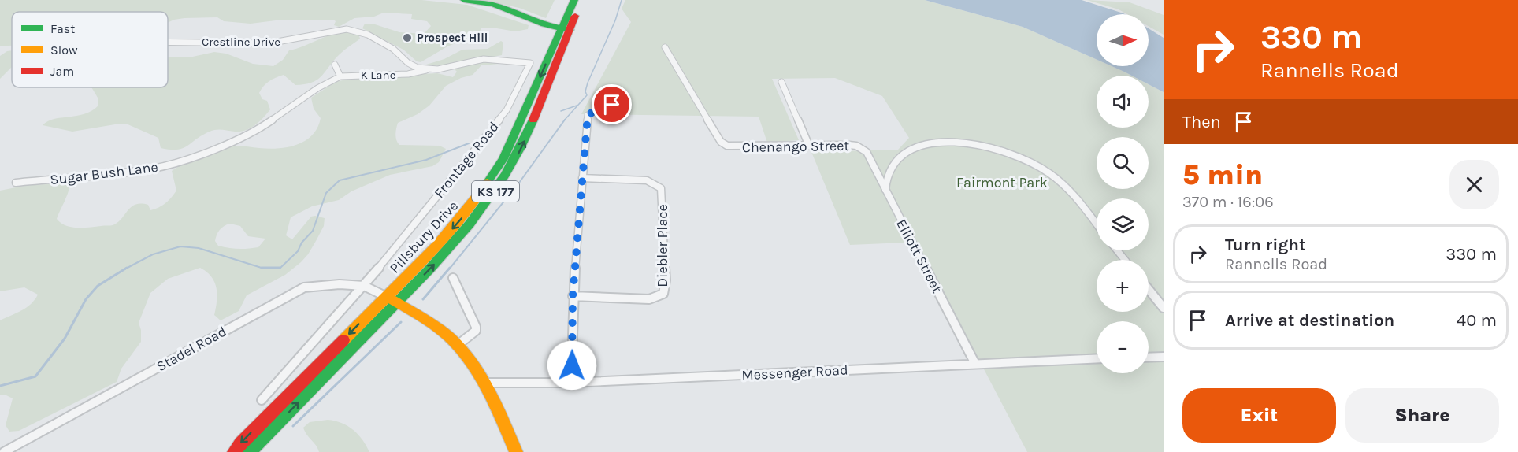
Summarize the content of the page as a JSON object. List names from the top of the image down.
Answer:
{
  "streets": {
    "main road": ["KS 177", "Pillsbury Drive"],
    "street": [
      "Crestline Drive",
      "K Lane",
      "Chenango Street",
      "Frontage Road",
      "Sugar Bush Lane",
      "Diebler Place",
      "Elliott Street",
      "Stadel Road",
      "Messenger Road"
    ]
  },
  "crossings": [
    ["Crestline Drive", "K Lane"],
    ["Crestline Drive", "Frontage Road"],
    ["K Lane", "Sugar Bush Lane"],
    ["Chenango Street", "Elliott Street"],
    ["Frontage Road", "Stadel Road"],
    ["Pillsbury Drive", "Stadel Road"],
    ["Elliott Street", "Messenger Road"]
  ],
  "parks": ["Fairmont Park"],
  "places": ["Prospect Hill"],
  "legend": ["Fast", "Slow", "Jam"],
  "north": "right",
  "page": {
    "turn": ["330 m", "Rannells Road"],
    "map_buttons": ["+", "−"],
    "then": "Then",
    "heading": ["5 min", "370 m · 16:06"],
    "list": [
      {
        "name": "Turn right",
        "note": "Rannells Road",
        "value": "330 m"
      },
      {
        "name": "Arrive at destination",
        "value": "40 m"
      }
    ],
    "buttons": ["Exit", "Share"]
  }
}
